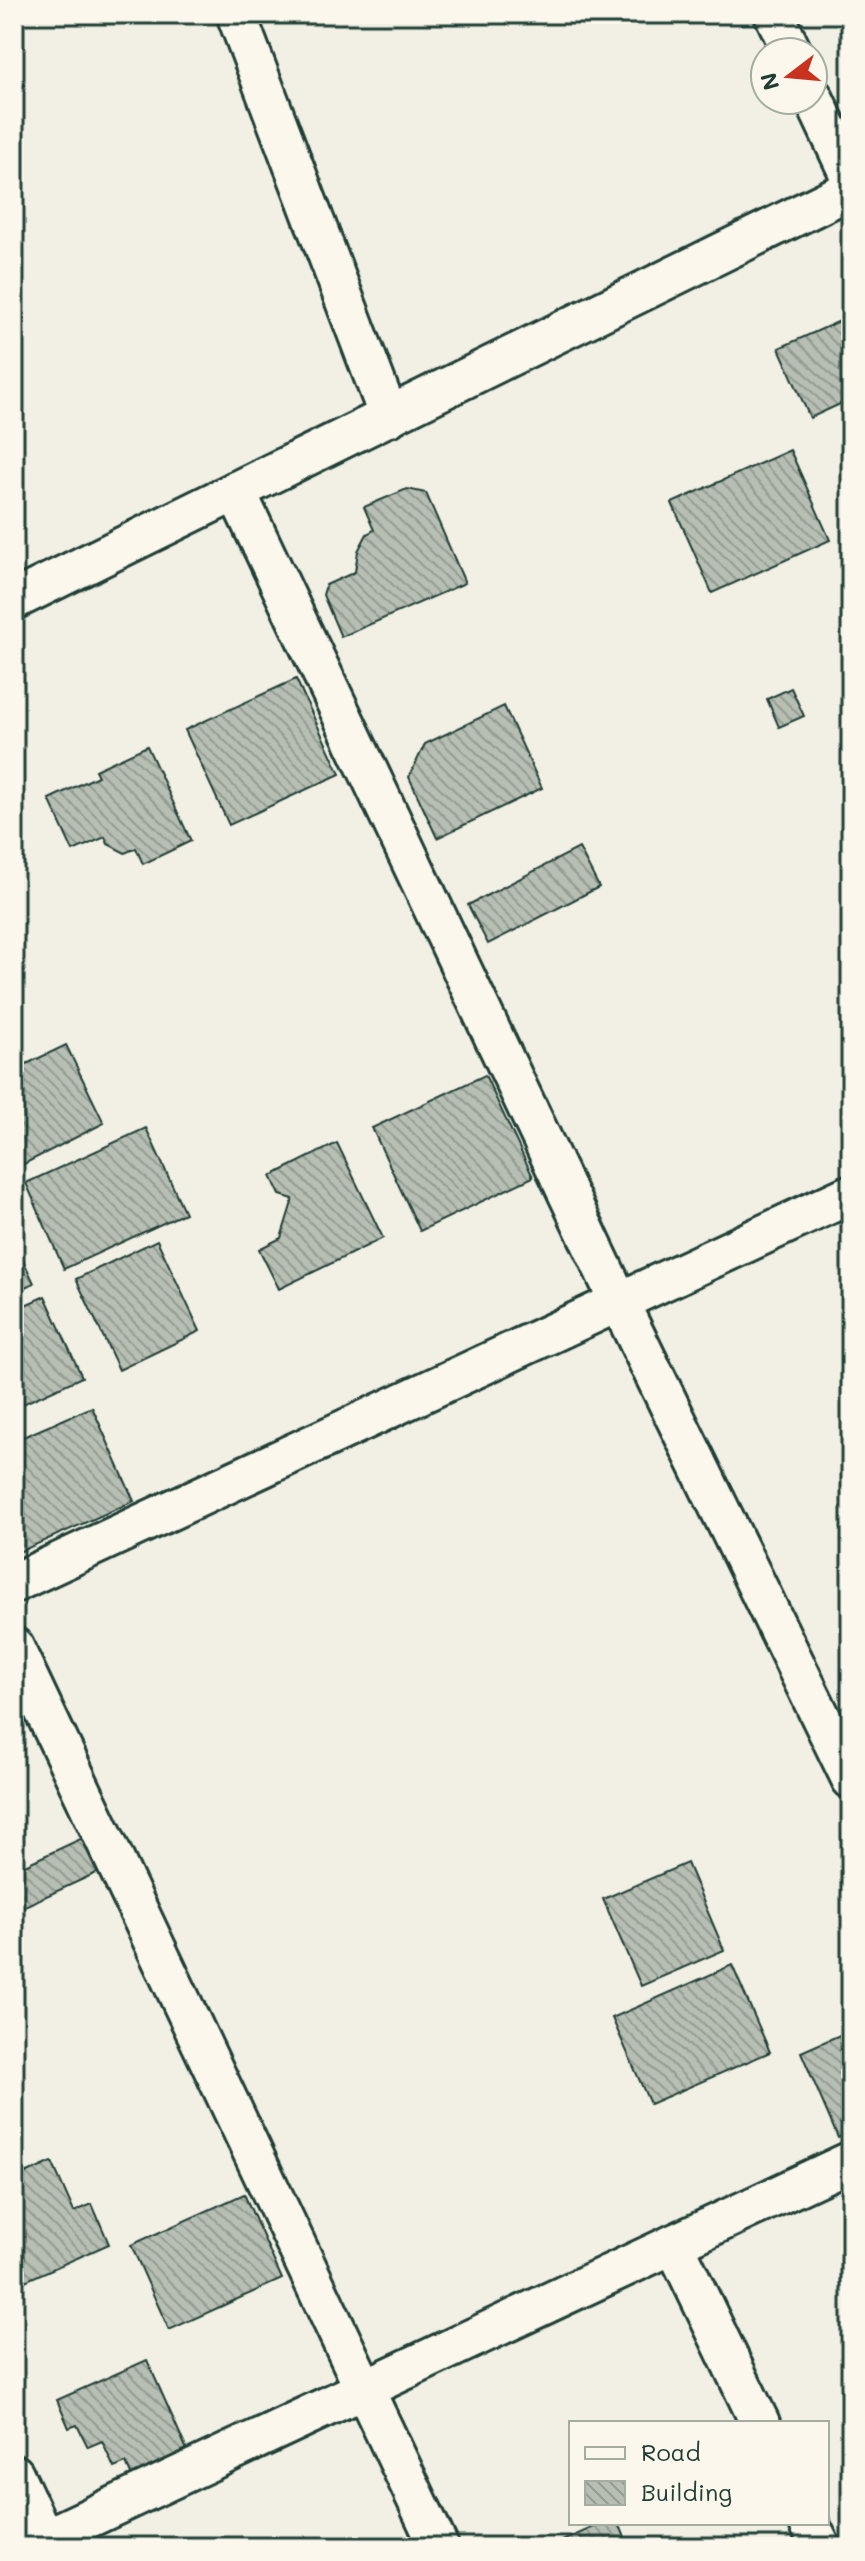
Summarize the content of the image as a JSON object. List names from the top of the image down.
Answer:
{
  "legend": ["Road", "Building"],
  "north": "left"
}
